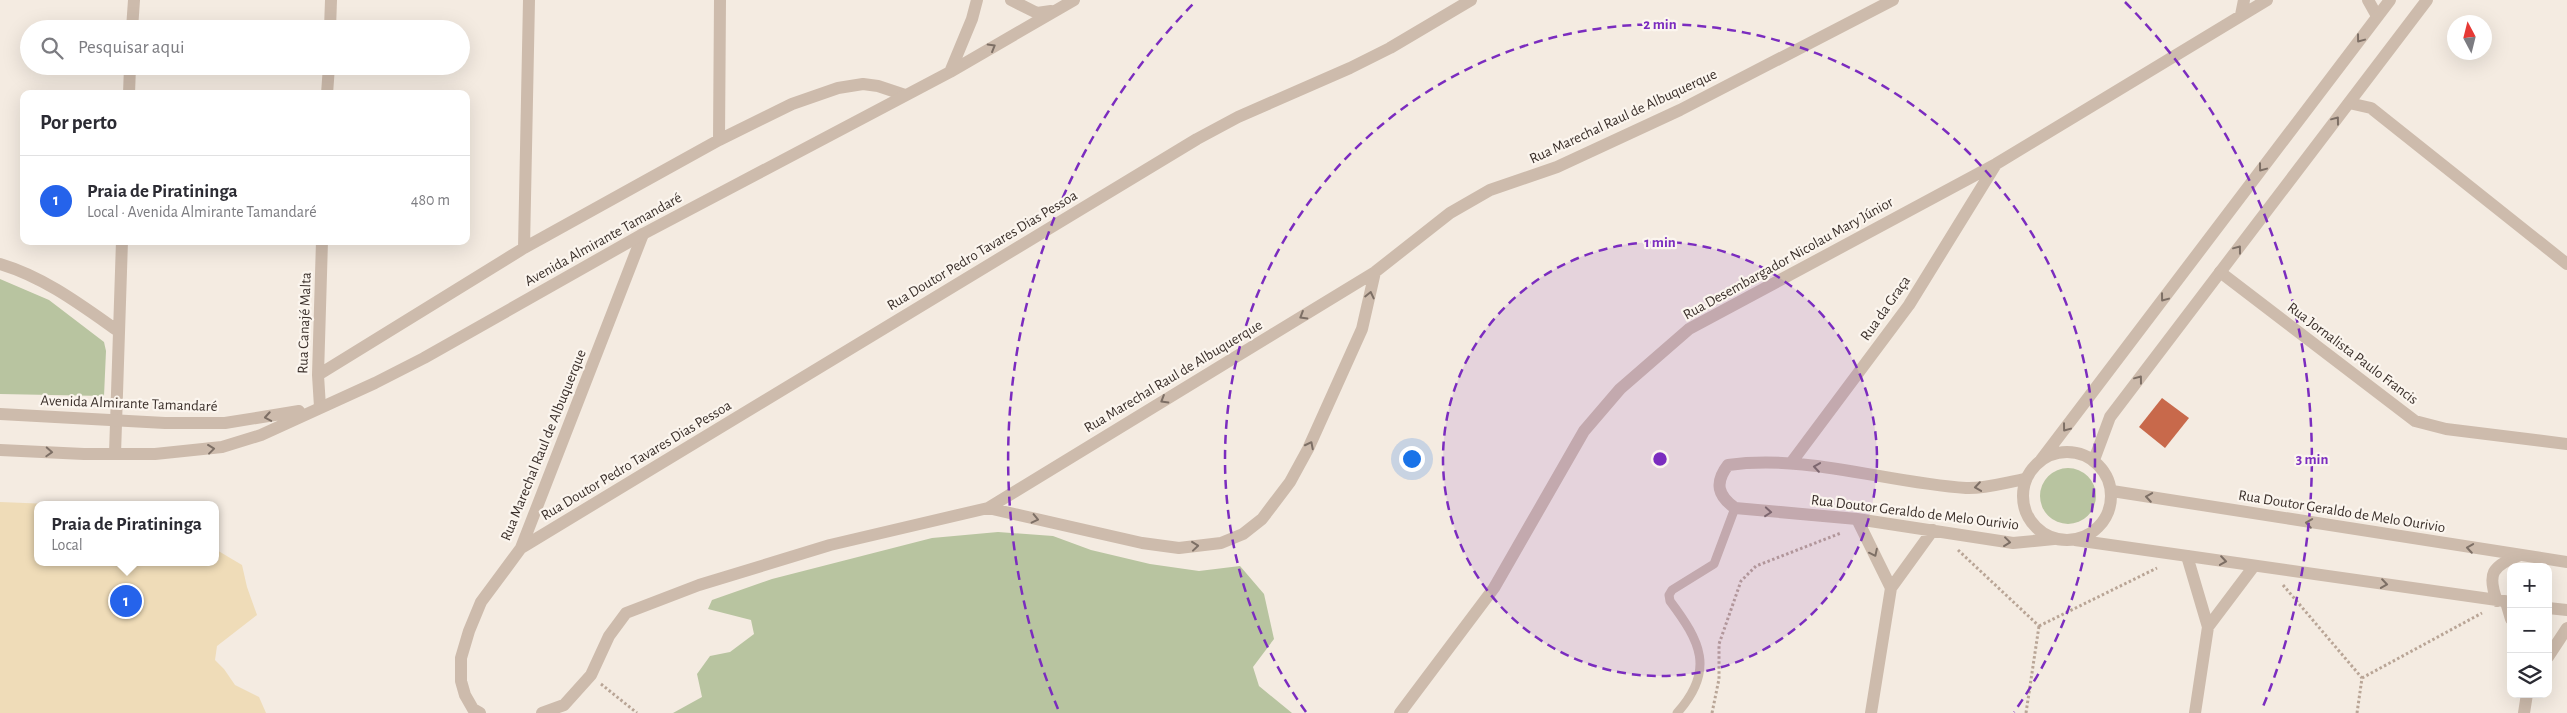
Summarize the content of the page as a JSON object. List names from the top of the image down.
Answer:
{
  "streets": {
    "street": [
      "Rua Marechal Raul de Albuquerque",
      "Avenida Almirante Tamandaré",
      "Rua Doutor Pedro Tavares Dias Pessoa",
      "Rua Desembargador Nicolau Mary Júnior",
      "Rua da Graça",
      "Rua Canajé Malta",
      "Rua Jornalista Paulo Francis",
      "Rua Doutor Geraldo de Melo Ourivio"
    ]
  },
  "crossings": [
    ["Rua Marechal Raul de Albuquerque", "Avenida Almirante Tamandaré"],
    ["Rua Marechal Raul de Albuquerque", "Rua Doutor Pedro Tavares Dias Pessoa"],
    ["Avenida Almirante Tamandaré", "Rua Canajé Malta"],
    ["Rua Desembargador Nicolau Mary Júnior", "Rua da Graça"],
    ["Rua da Graça", "Rua Doutor Geraldo de Melo Ourivio"]
  ],
  "north": "top",
  "page": {
    "search": "Pesquisar aqui",
    "heading": "Por perto",
    "list": [
      {
        "mark": "1",
        "name": "Praia de Piratininga",
        "note": "Local · Avenida Almirante Tamandaré",
        "value": "480 m"
      }
    ],
    "popup": ["Praia de Piratininga", "Local"],
    "map_buttons": ["+", "−"],
    "pins": "1"
  },
  "rings": ["2 min", "1 min", "3 min"]
}
